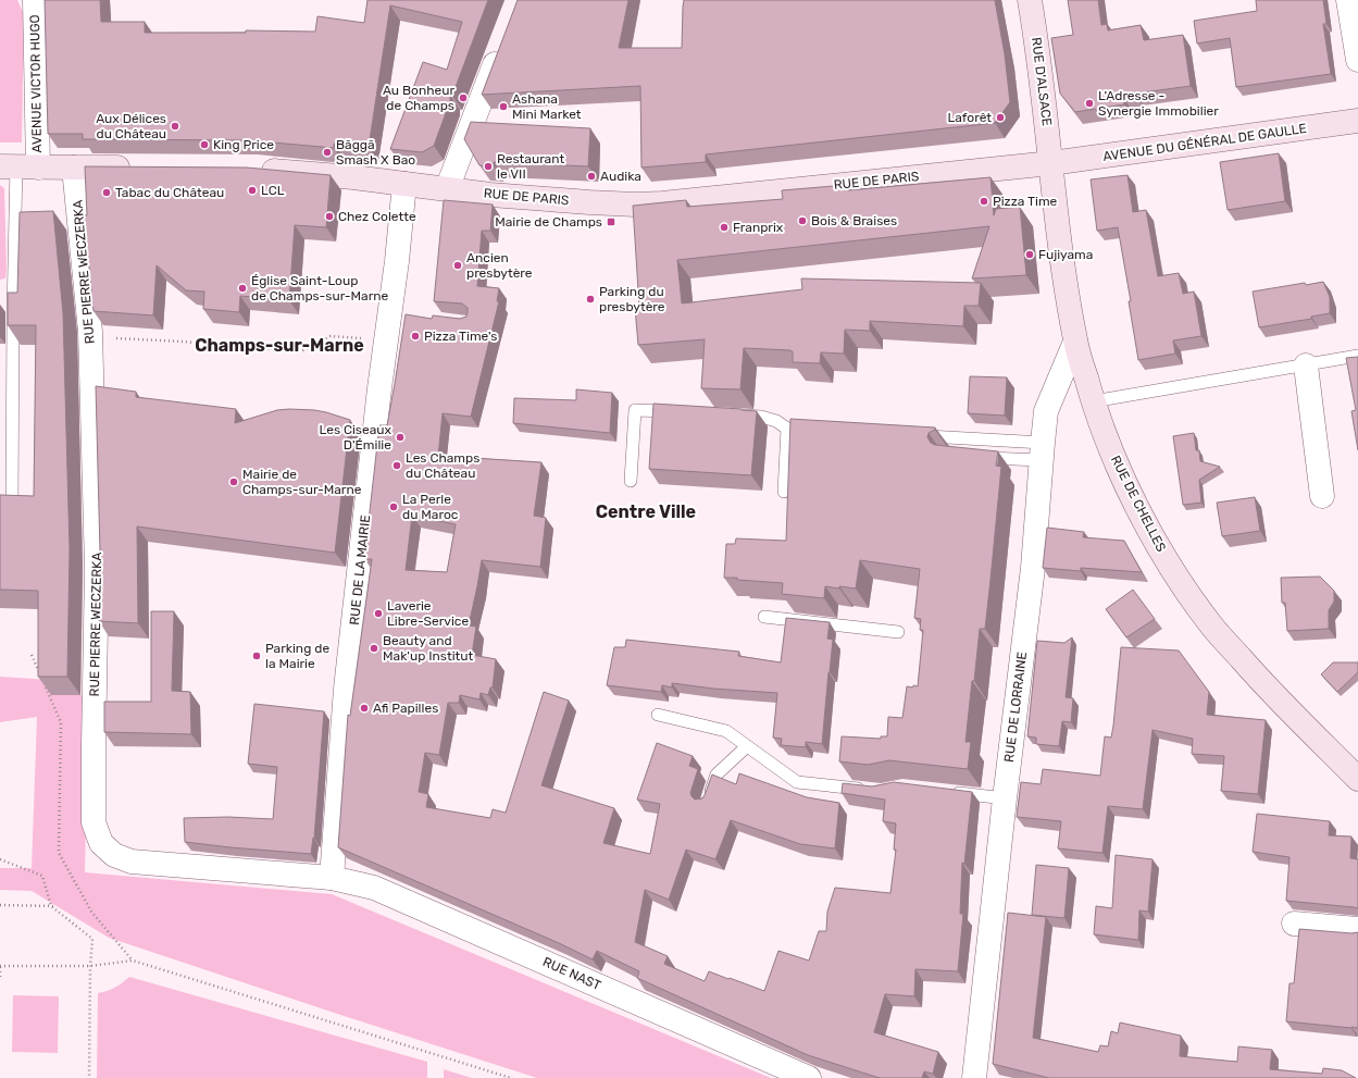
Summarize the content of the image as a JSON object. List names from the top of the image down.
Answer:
{
  "streets": {
    "main road": [
      "RUE D'ALSACE",
      "AVENUE DU GÉNÉRAL DE GAULLE",
      "RUE DE PARIS",
      "RUE DE CHELLES"
    ],
    "street": [
      "AVENUE VICTOR HUGO",
      "RUE PIERRE WECZERKA",
      "RUE DE LA MAIRIE",
      "RUE DE LORRAINE",
      "RUE NAST"
    ]
  },
  "crossings": [
    ["RUE D'ALSACE", "AVENUE DU GÉNÉRAL DE GAULLE"],
    ["RUE D'ALSACE", "RUE DE PARIS"],
    ["RUE D'ALSACE", "RUE DE CHELLES"],
    ["AVENUE DU GÉNÉRAL DE GAULLE", "RUE DE PARIS"],
    ["AVENUE DU GÉNÉRAL DE GAULLE", "RUE DE CHELLES"],
    ["RUE DE PARIS", "RUE DE CHELLES"],
    ["RUE DE PARIS", "RUE DE LA MAIRIE"],
    ["RUE PIERRE WECZERKA", "RUE DE LA MAIRIE"],
    ["RUE PIERRE WECZERKA", "RUE NAST"],
    ["RUE DE CHELLES", "RUE DE LORRAINE"],
    ["RUE DE LA MAIRIE", "RUE NAST"]
  ],
  "districts": ["Champs-sur-Marne", "Centre Ville"],
  "places": {
    "other": [
      "Au Bonheur de Champs",
      "L'Adresse - Synergie Immobilier",
      "Ashana Mini Market",
      "Laforêt",
      "Aux Délices du Château",
      "King Price",
      "Bāggā Smash X Bao",
      "Restaurant le VII",
      "Audika",
      "LCL",
      "Tabac du Château",
      "Pizza Time",
      "Chez Colette",
      "Bois & Braises",
      "Franprix",
      "Fujiyama",
      "Ancien presbytère",
      "Église Saint-Loup de Champs-sur-Marne",
      "Parking du presbytère",
      "Pizza Time's",
      "Les Ciseaux D'Émilie",
      "Les Champs du Château",
      "Mairie de Champs-sur-Marne",
      "La Perle du Maroc",
      "Laverie Libre-Service",
      "Beauty and Mak'up Institut",
      "Parking de la Mairie",
      "Afi Papilles"
    ],
    "transit": ["Mairie de Champs"]
  }
}
